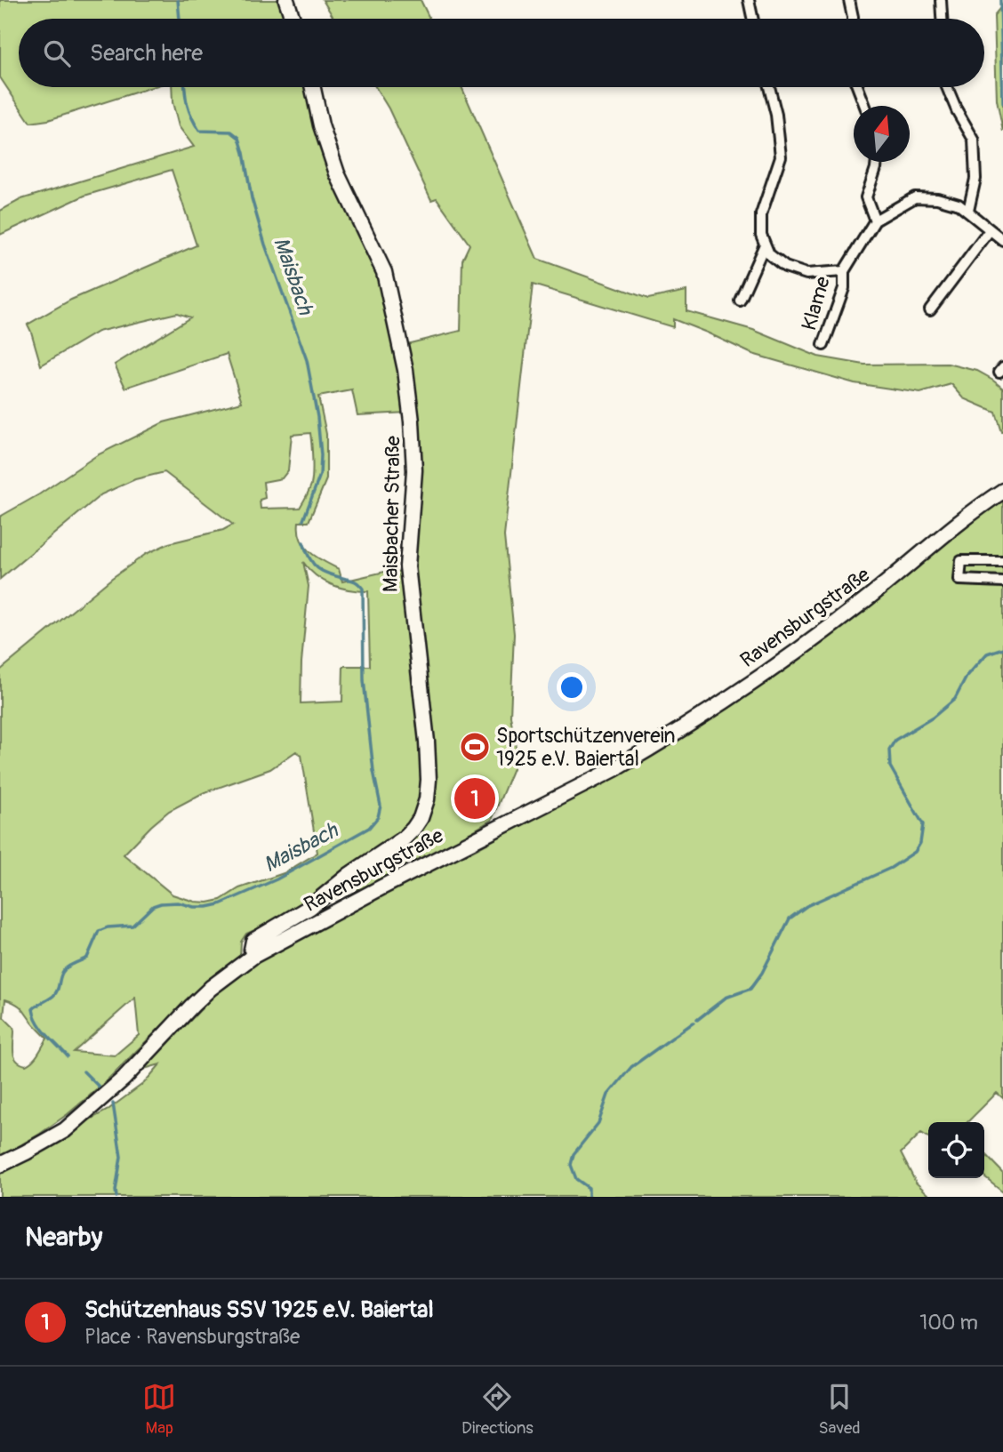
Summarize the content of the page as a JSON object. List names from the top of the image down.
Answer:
{
  "streets": {
    "main road": ["Maisbacher Straße", "Ravensburgstraße"],
    "street": ["Klame"]
  },
  "crossings": [
    ["Maisbacher Straße", "Ravensburgstraße"]
  ],
  "water": ["Maisbach"],
  "places": {
    "sports": ["Sportschützenverein 1925 e.V. Baiertal"]
  },
  "north": "top",
  "page": {
    "search": "Search here",
    "pins": "1",
    "heading": "Nearby",
    "list": [
      {
        "mark": "1",
        "name": "Schützenhaus SSV 1925 e.V. Baiertal",
        "note": "Place · Ravensburgstraße",
        "value": "100 m"
      }
    ],
    "nav": ["Map", "Directions", "Saved"]
  }
}
